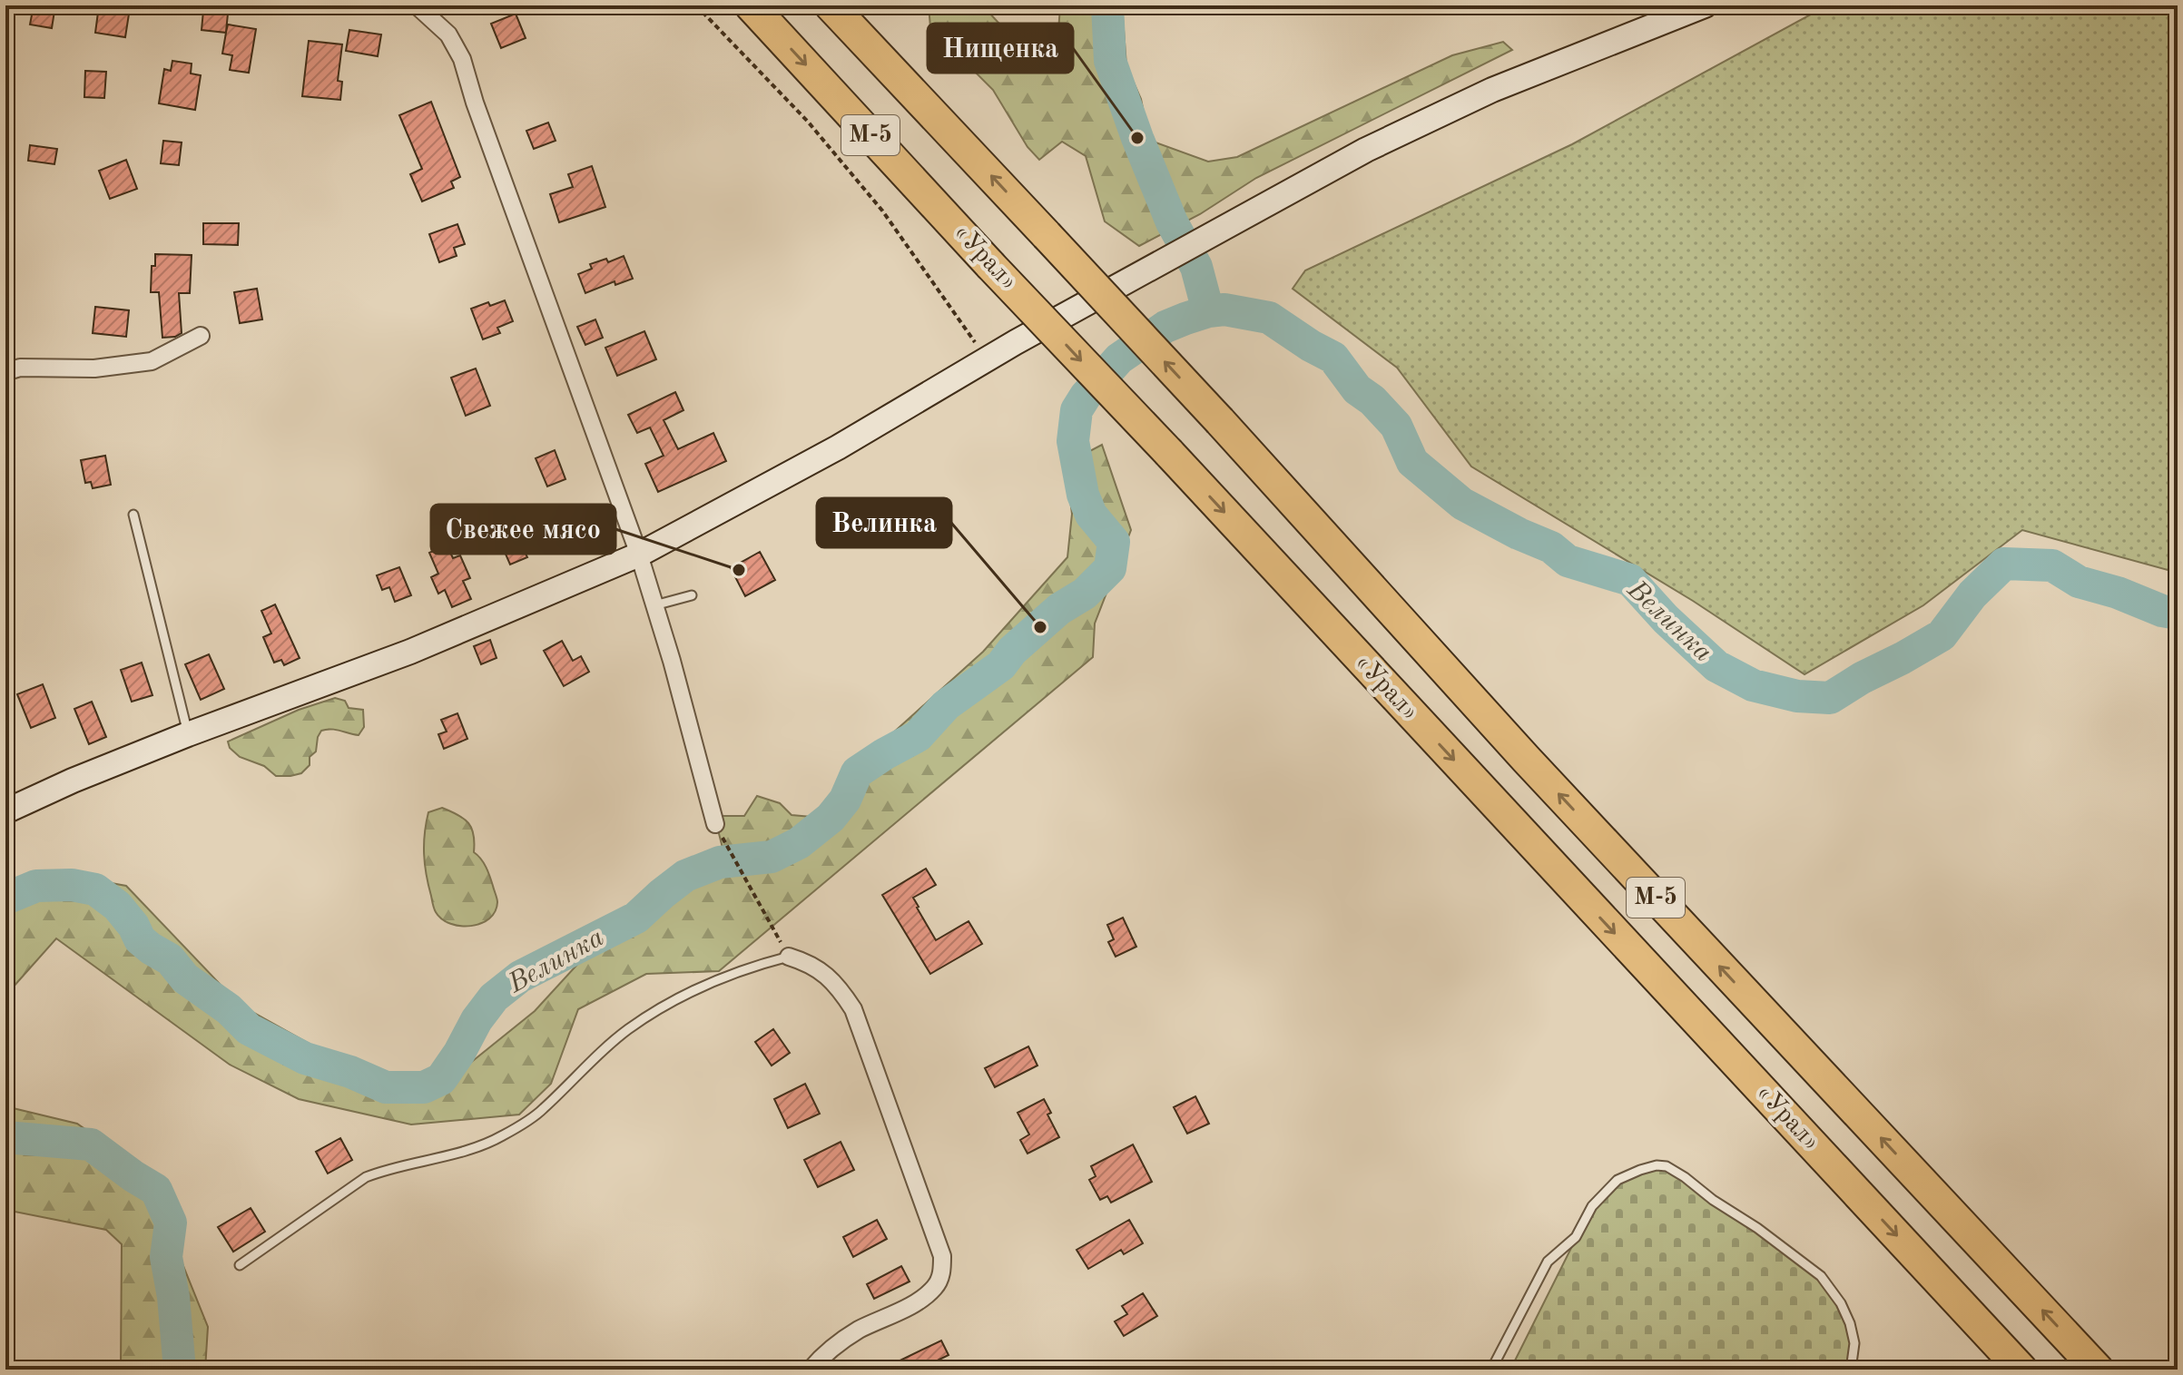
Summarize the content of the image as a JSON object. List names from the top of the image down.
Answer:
{
  "streets": {
    "highway": ["М-5", "«Урал»"]
  },
  "water": ["Велинка"],
  "places": ["Нищенка", "Свежее мясо", "Велинка"]
}
